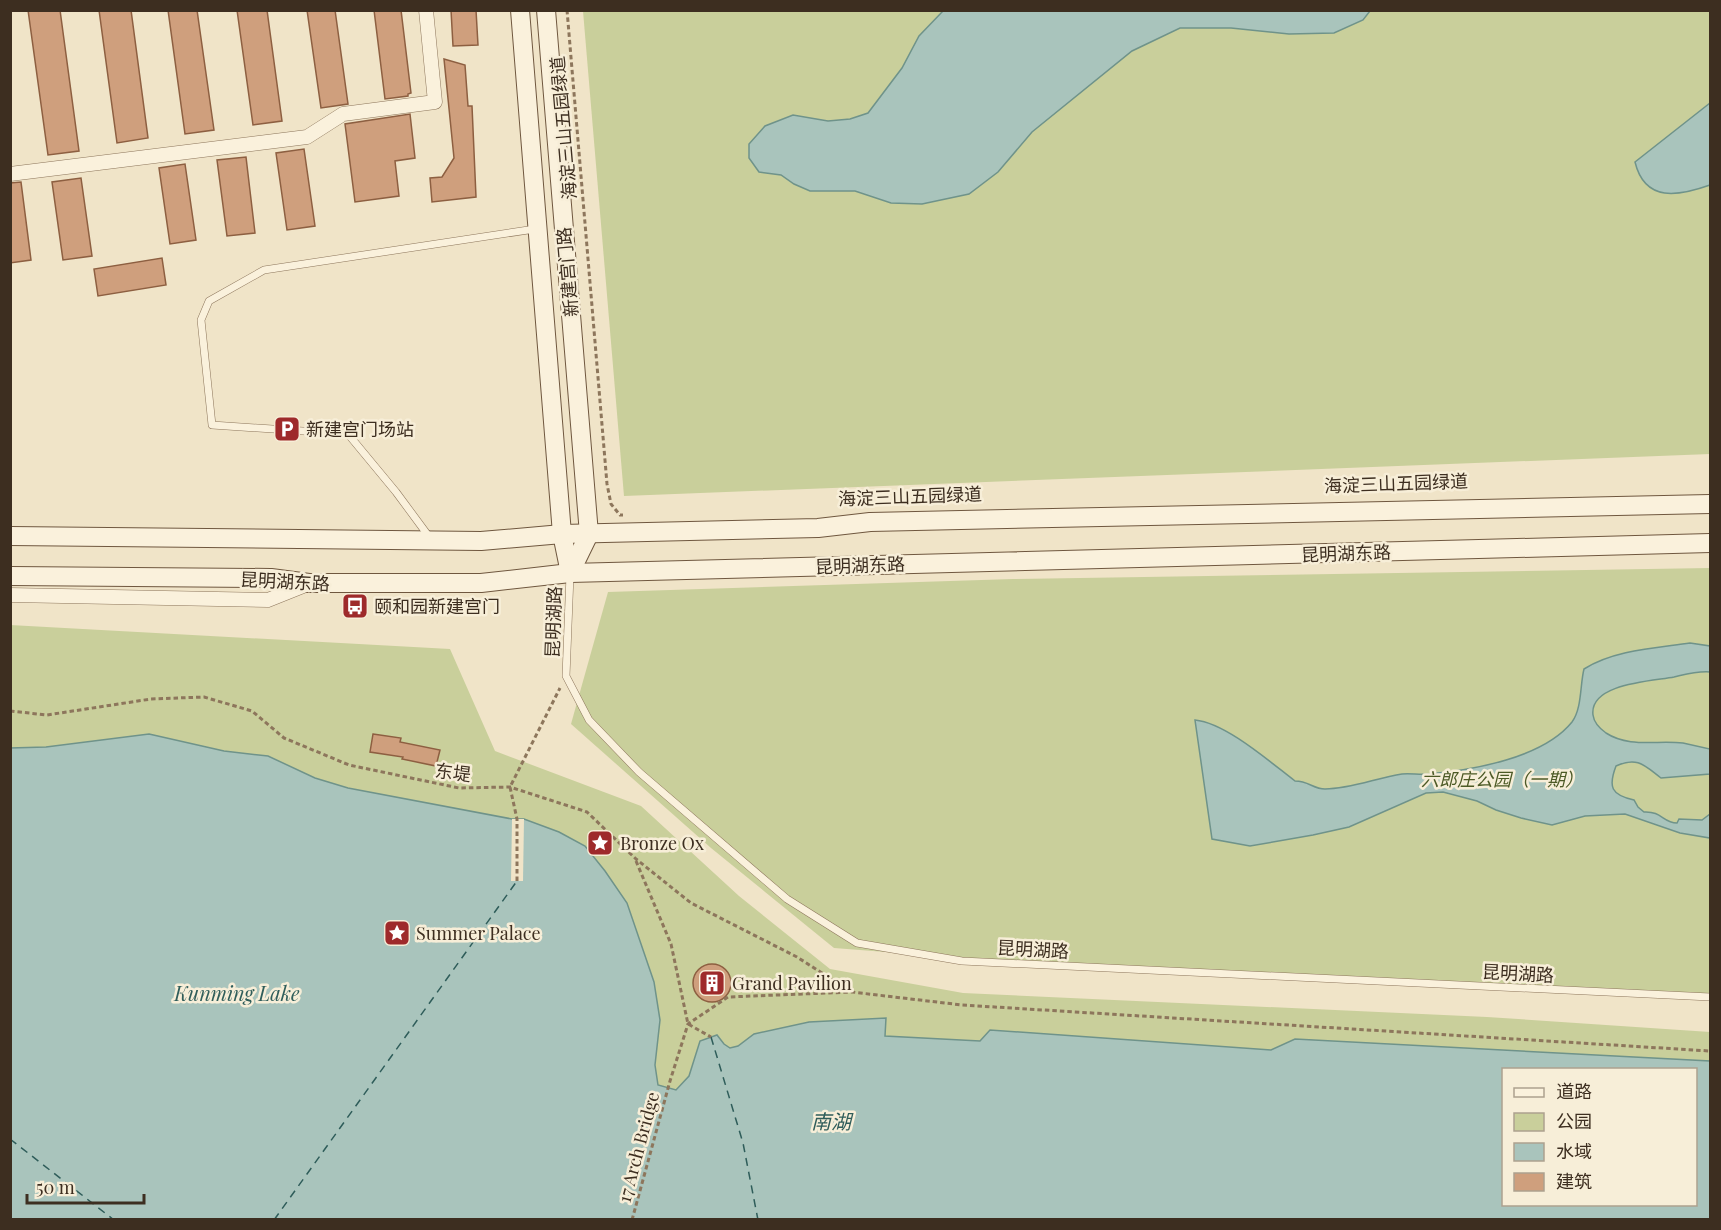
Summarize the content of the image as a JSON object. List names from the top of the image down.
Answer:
{
  "streets": {
    "main road": ["新建宫门路", "昆明湖东路"],
    "lane": ["昆明湖路"],
    "path": ["海淀三山五园绿道", "东堤", "17 Arch Bridge"]
  },
  "crossings": [
    ["新建宫门路", "昆明湖东路"],
    ["新建宫门路", "昆明湖路"],
    ["昆明湖东路", "昆明湖路"]
  ],
  "water": ["Kunming Lake", "南湖"],
  "parks": ["六郎庄公园（一期）"],
  "places": {
    "parking": ["新建宫门场站"],
    "bus stop": ["颐和园新建宫门"],
    "place": ["Bronze Ox", "Summer Palace"],
    "building": ["Grand Pavilion"]
  },
  "legend": [
    "道路",
    "公园",
    "水域",
    "建筑"
  ],
  "scale_bar": "50 m"
}
